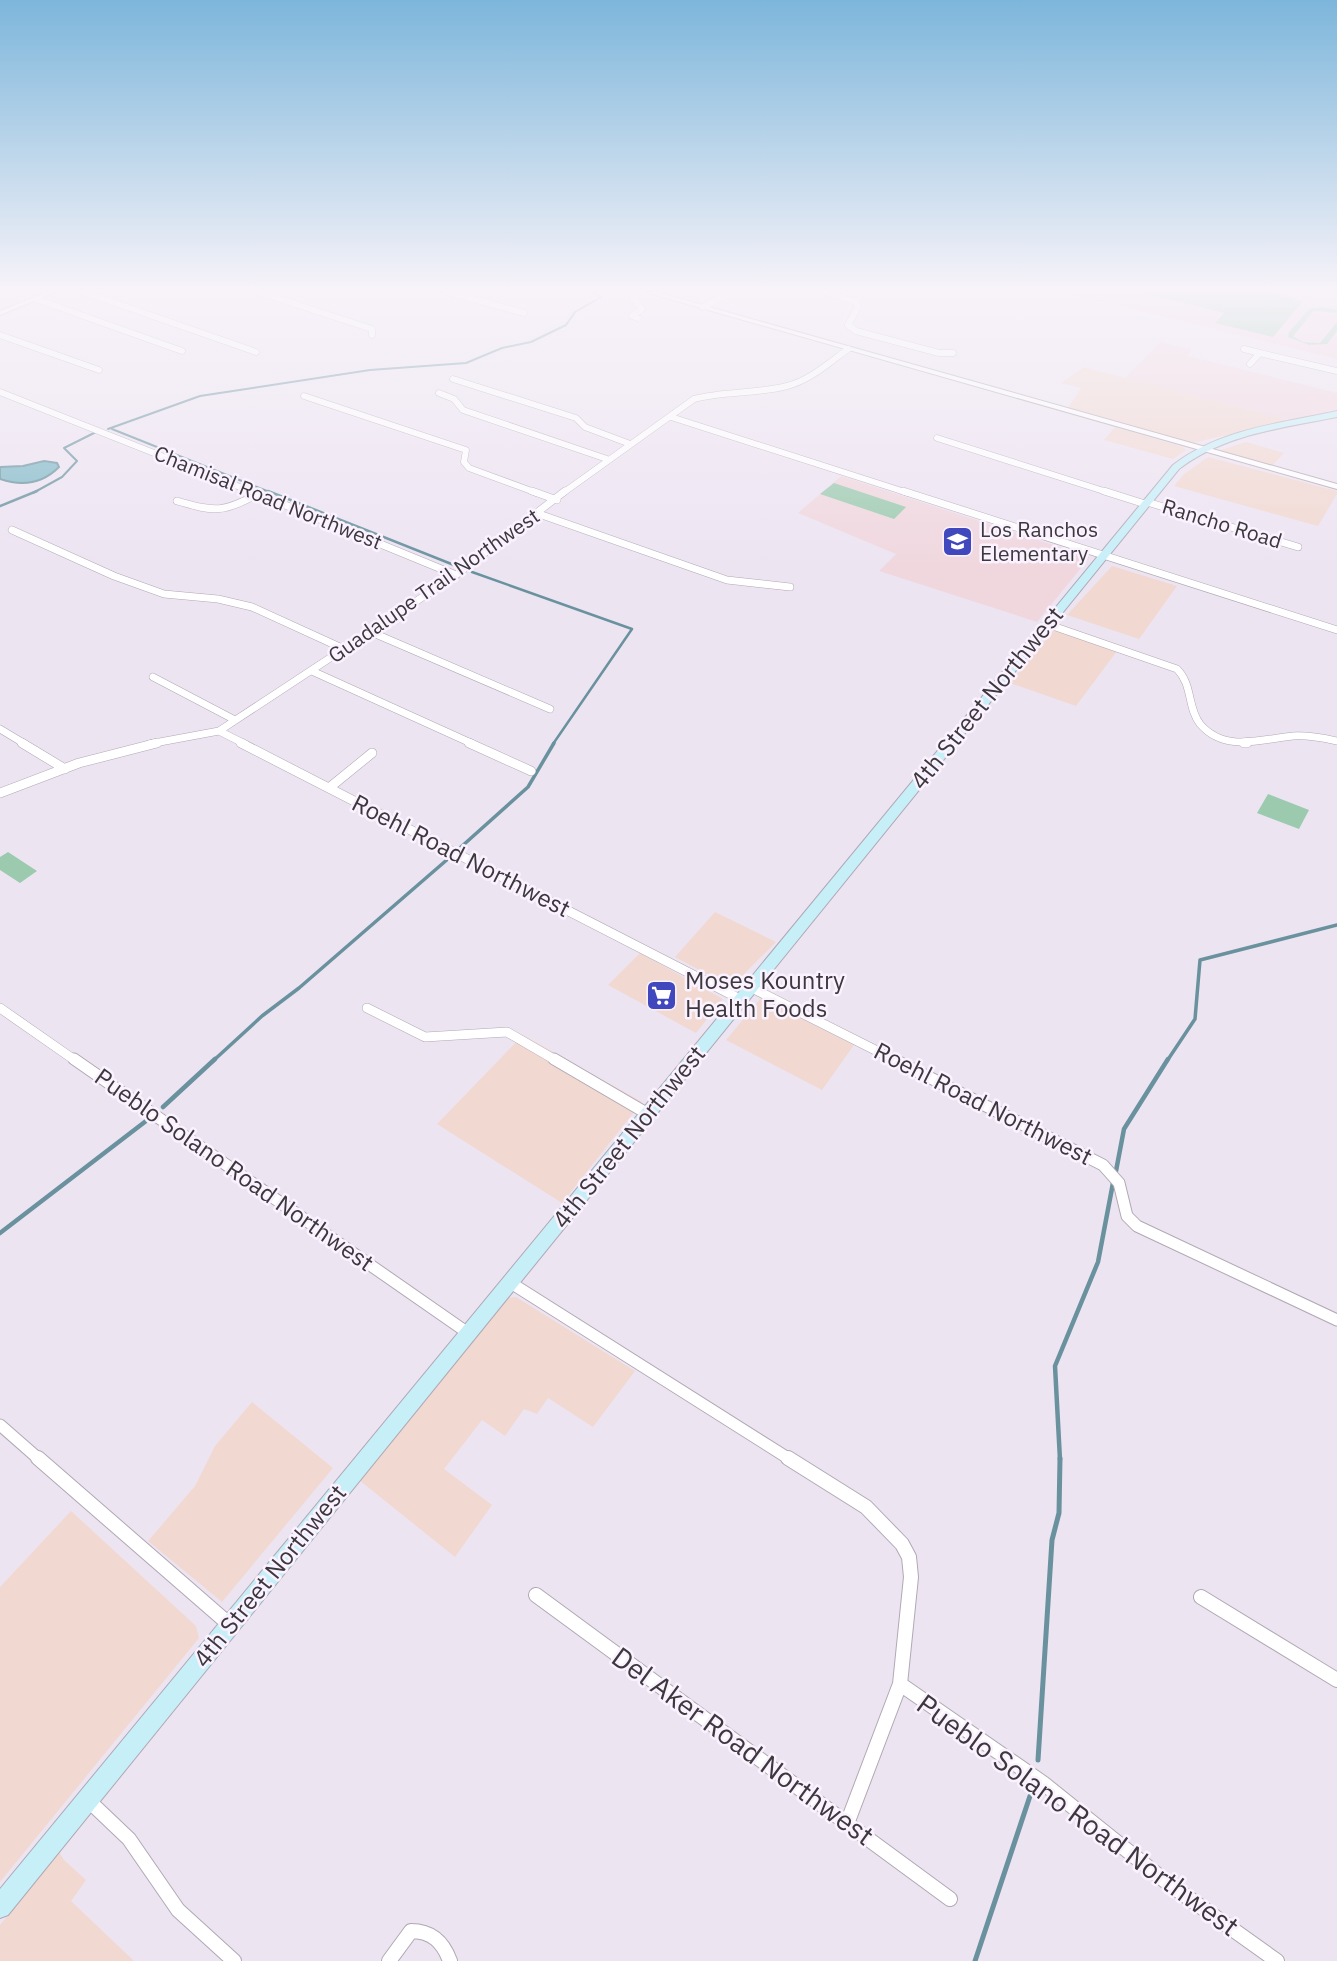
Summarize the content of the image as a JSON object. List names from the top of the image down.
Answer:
{
  "streets": {
    "main road": ["4th Street Northwest"],
    "street": [
      "Chamisal Road Northwest",
      "Rancho Road",
      "Guadalupe Trail Northwest",
      "Roehl Road Northwest",
      "Pueblo Solano Road Northwest",
      "Del Aker Road Northwest"
    ]
  },
  "crossings": [
    ["Chamisal Road Northwest", "Guadalupe Trail Northwest"],
    ["Rancho Road", "4th Street Northwest"],
    ["Guadalupe Trail Northwest", "Roehl Road Northwest"],
    ["4th Street Northwest", "Roehl Road Northwest"],
    ["4th Street Northwest", "Pueblo Solano Road Northwest"]
  ],
  "places": {
    "school or university": ["Los Ranchos Elementary"],
    "supermarket": ["Moses Kountry Health Foods"]
  }
}
